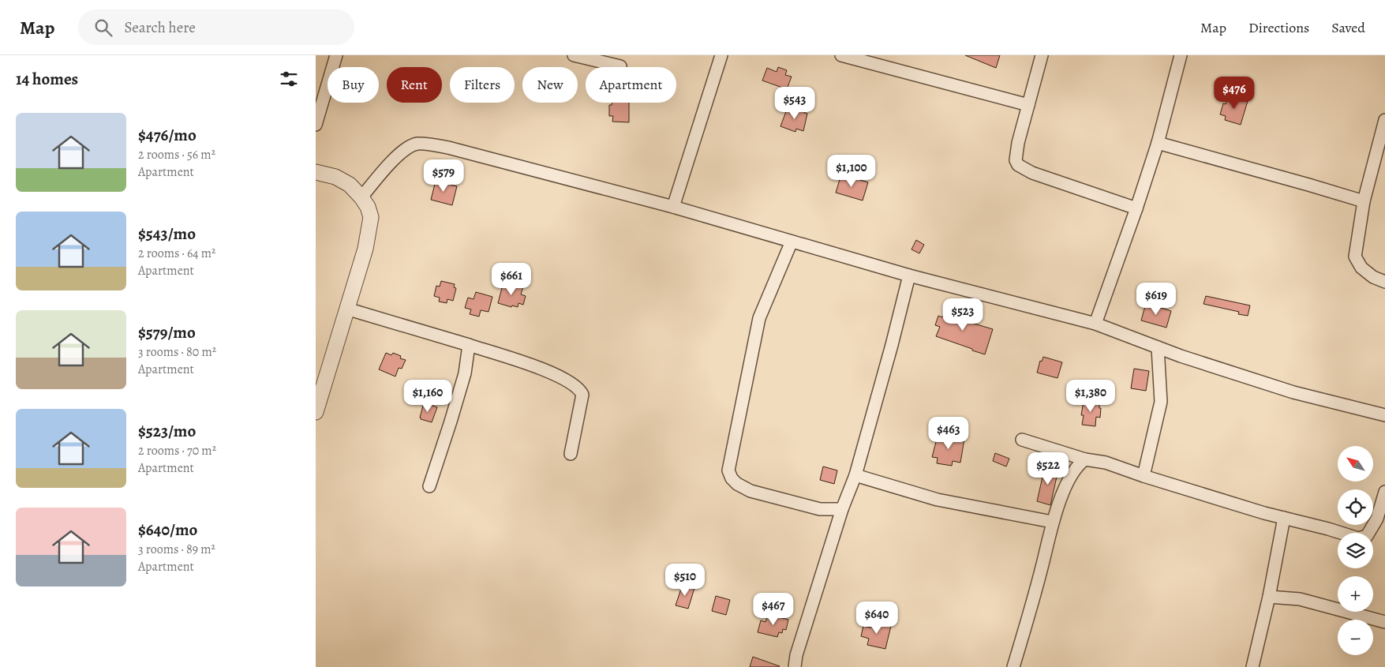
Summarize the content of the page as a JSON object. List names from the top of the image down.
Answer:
{
  "north": "top left",
  "page": {
    "header": "Map",
    "search": "Search here",
    "nav": ["Map", "Directions", "Saved"],
    "heading": "14 homes",
    "chip": [
      "Buy",
      "Rent",
      "Filters",
      "New",
      "Apartment"
    ],
    "price": [
      "$476",
      "$543",
      "$1,100",
      "$579",
      "$661",
      "$619",
      "$523",
      "$1,160",
      "$1,380",
      "$463",
      "$522",
      "$510",
      "$467",
      "$640"
    ],
    "list": [
      {
        "name": "$476/mo",
        "note": "2 rooms · 56 m² · Apartment"
      },
      {
        "name": "$543/mo",
        "note": "2 rooms · 64 m² · Apartment"
      },
      {
        "name": "$579/mo",
        "note": "3 rooms · 80 m² · Apartment"
      },
      {
        "name": "$523/mo",
        "note": "2 rooms · 70 m² · Apartment"
      },
      {
        "name": "$640/mo",
        "note": "3 rooms · 89 m² · Apartment"
      }
    ],
    "map_buttons": ["+", "−"]
  }
}
